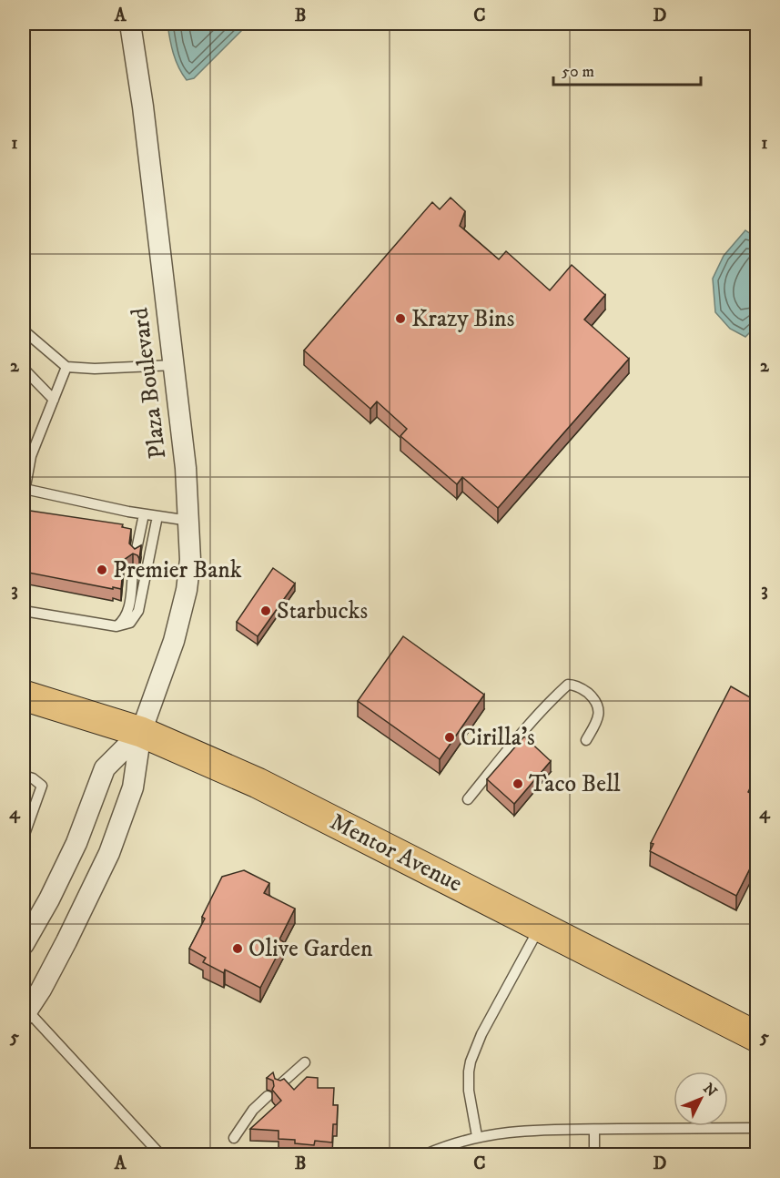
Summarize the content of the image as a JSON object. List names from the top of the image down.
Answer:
{
  "streets": {
    "main road": ["Mentor Avenue"],
    "street": ["Plaza Boulevard"]
  },
  "crossings": [
    ["Plaza Boulevard", "Mentor Avenue"]
  ],
  "places": [
    "Krazy Bins",
    "Premier Bank",
    "Starbucks",
    "Cirilla's",
    "Taco Bell",
    "Olive Garden"
  ],
  "scale_bar": "50 m",
  "north": "top right",
  "grid": {
    "columns": [
      "A",
      "B",
      "C",
      "D"
    ],
    "rows": [
      "1",
      "2",
      "3",
      "4",
      "5"
    ]
  }
}
